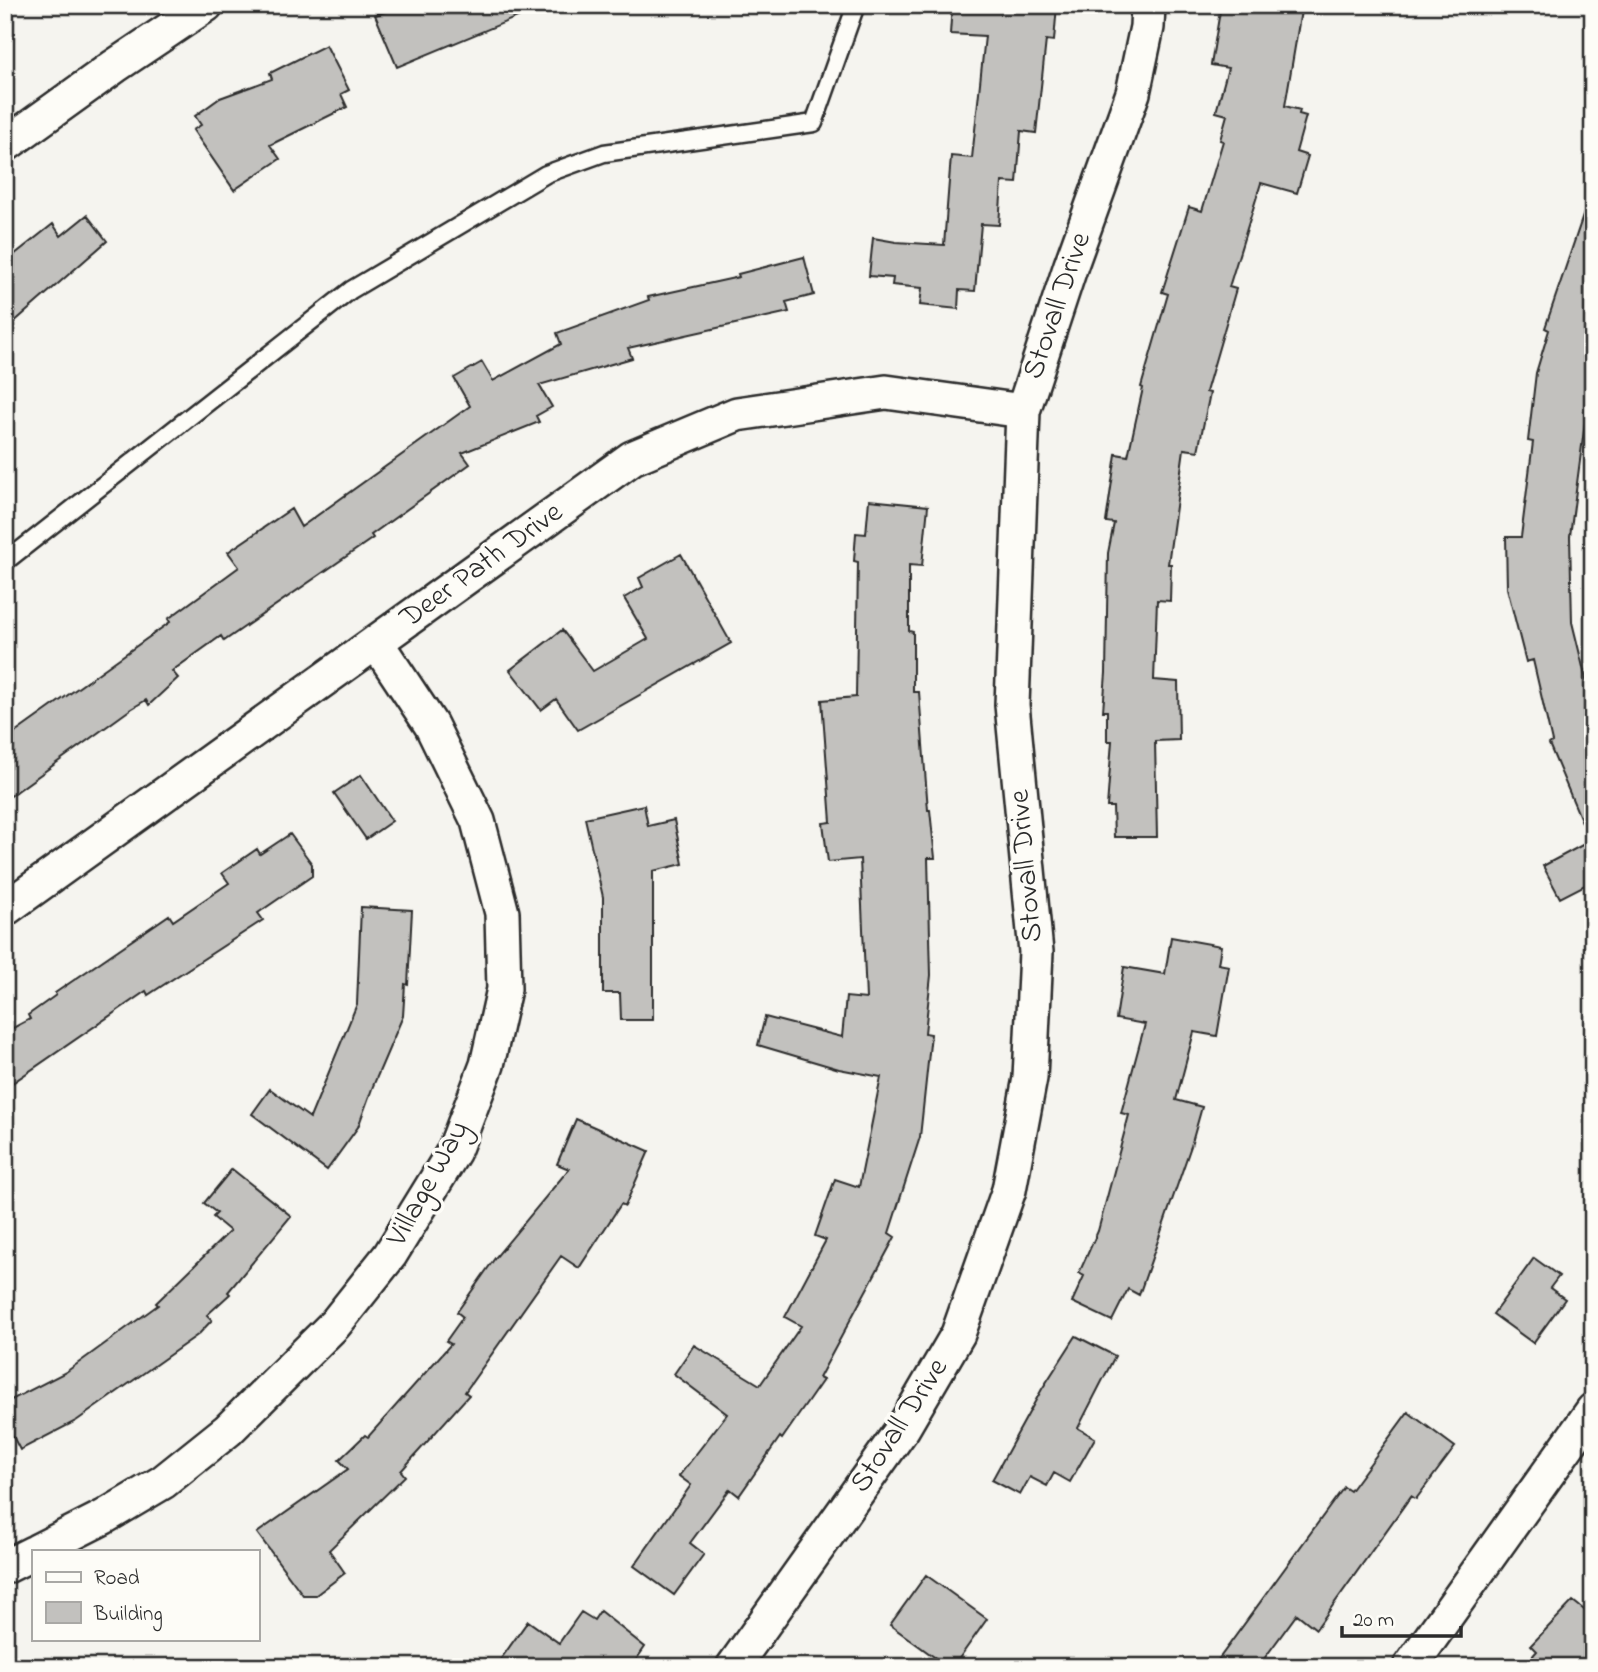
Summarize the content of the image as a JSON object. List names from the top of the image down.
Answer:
{
  "streets": {
    "street": ["Stovall Drive", "Deer Path Drive", "Village Way"]
  },
  "crossings": [
    ["Stovall Drive", "Deer Path Drive"],
    ["Deer Path Drive", "Village Way"]
  ],
  "legend": ["Road", "Building"],
  "scale_bar": "20 m"
}
